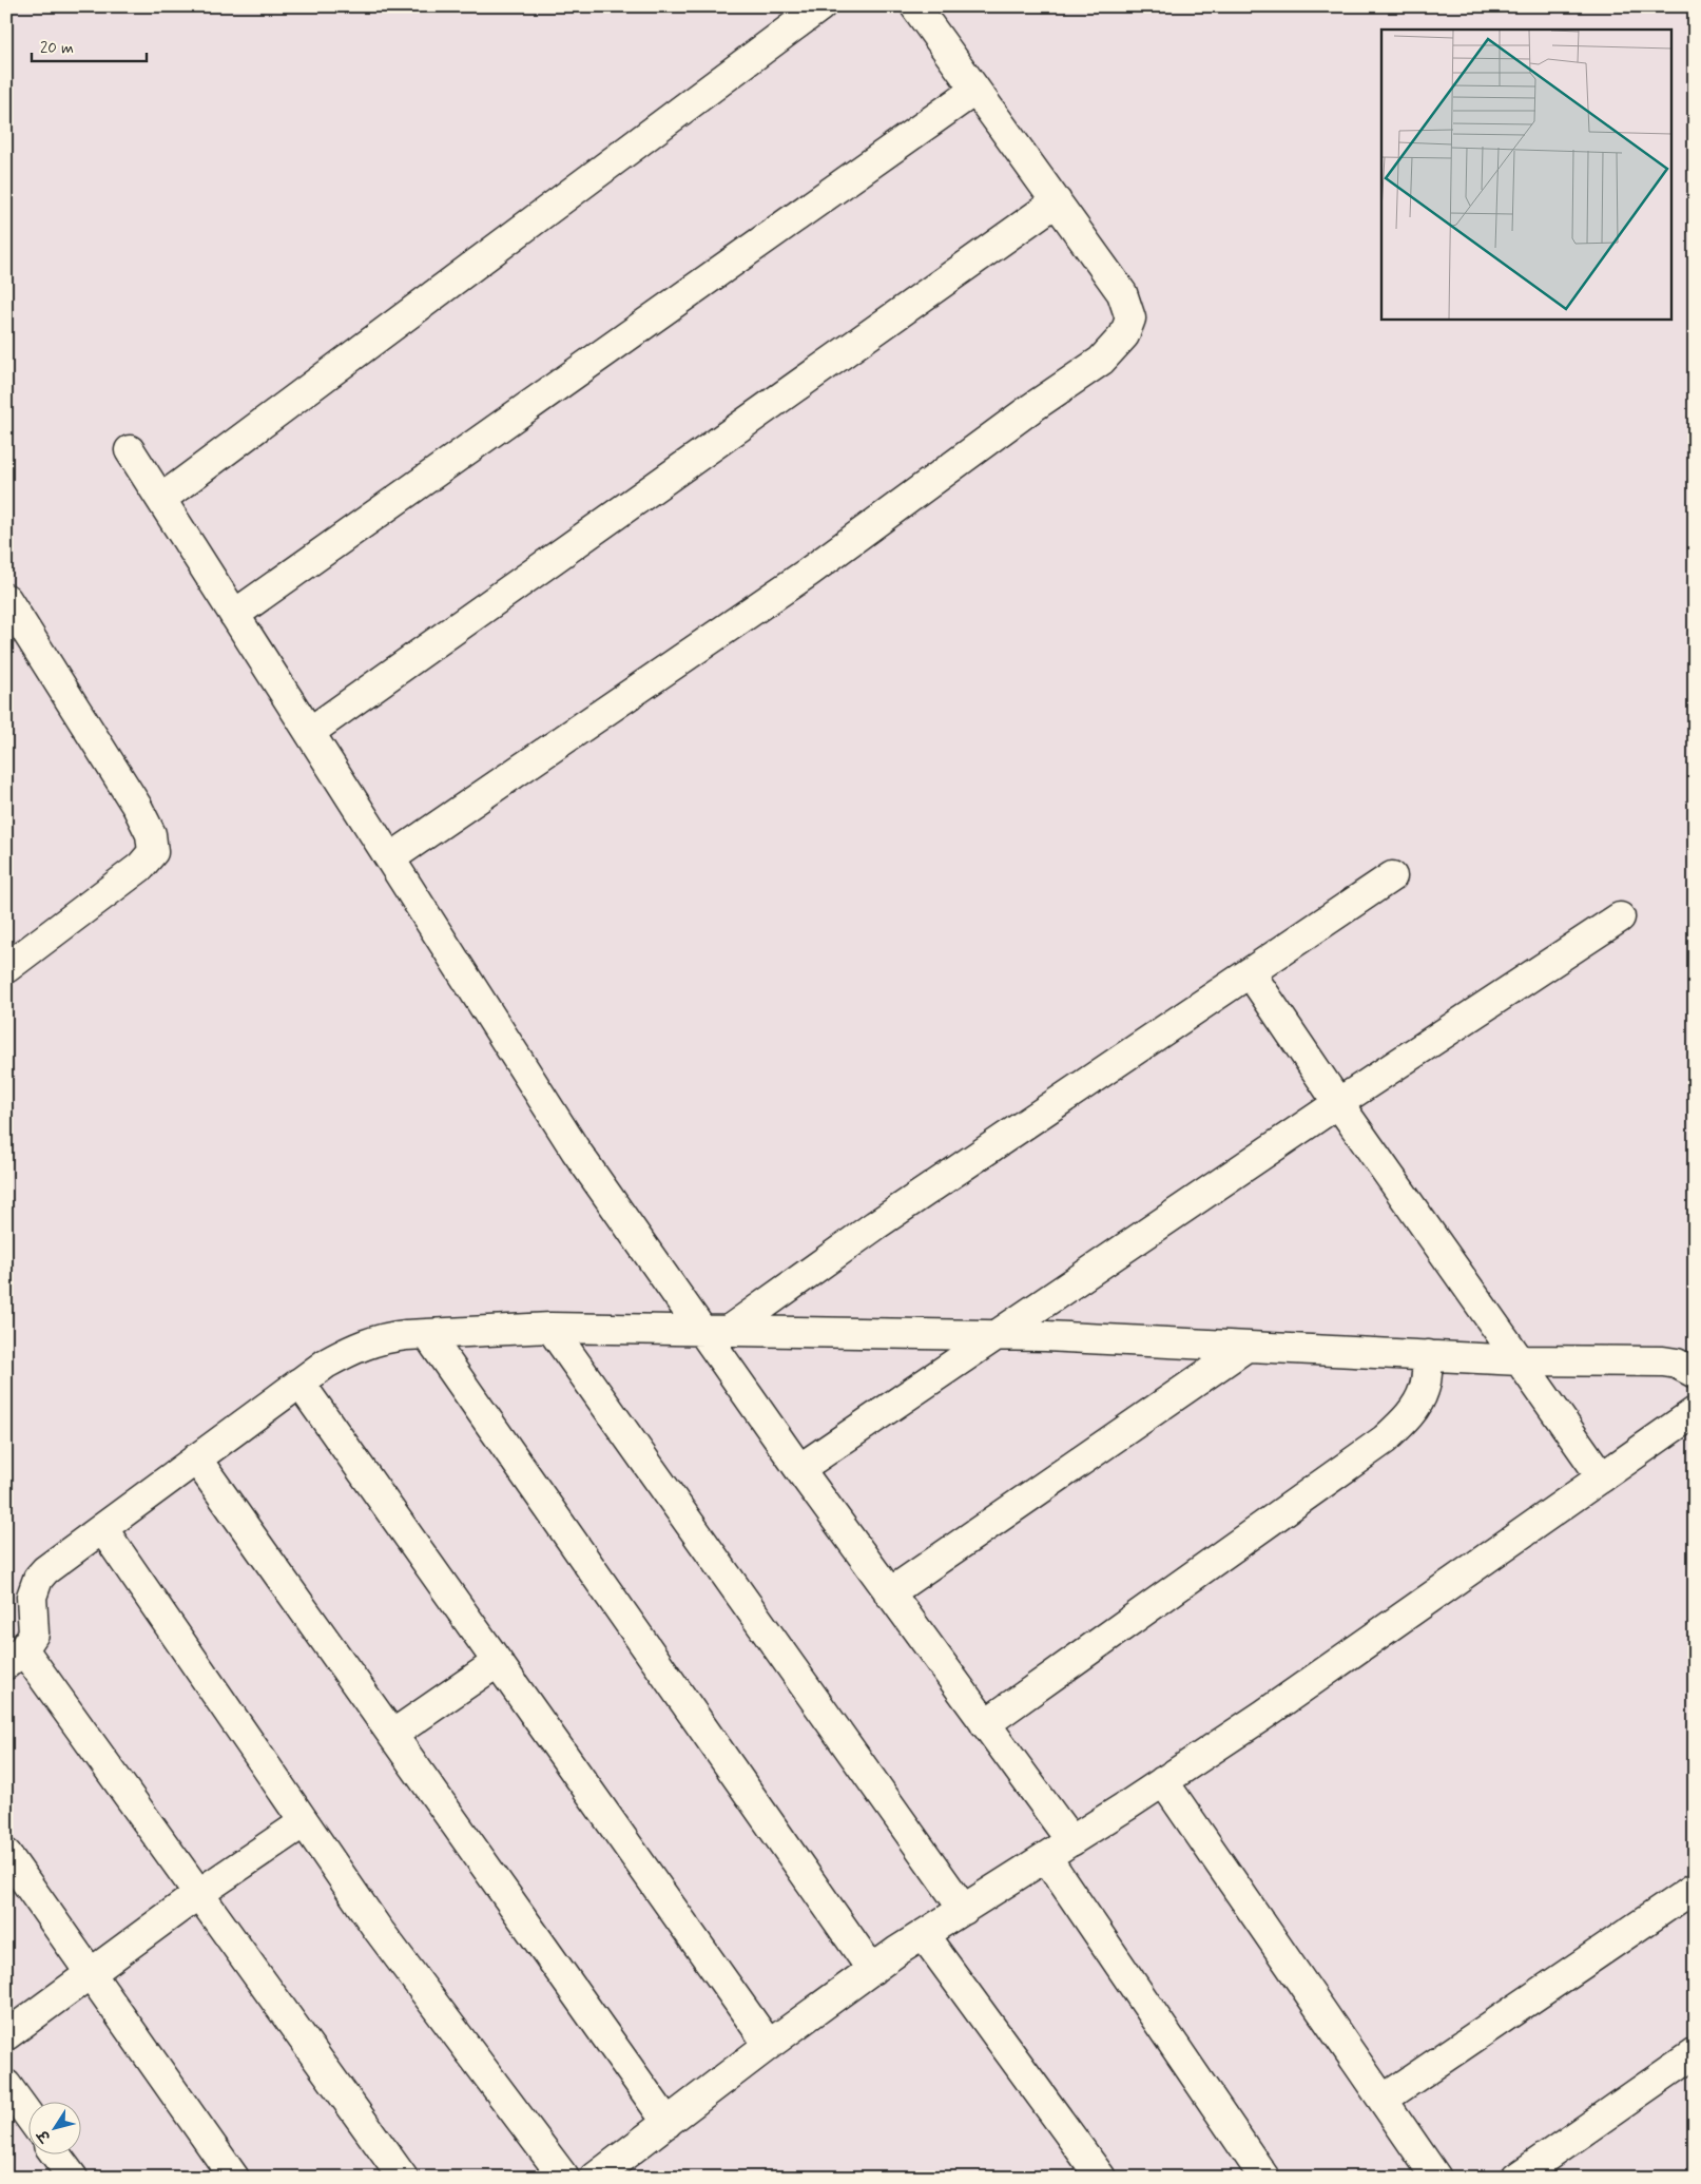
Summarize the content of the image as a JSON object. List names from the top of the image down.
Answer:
{
  "scale_bar": "20 m",
  "north": "bottom left"
}
